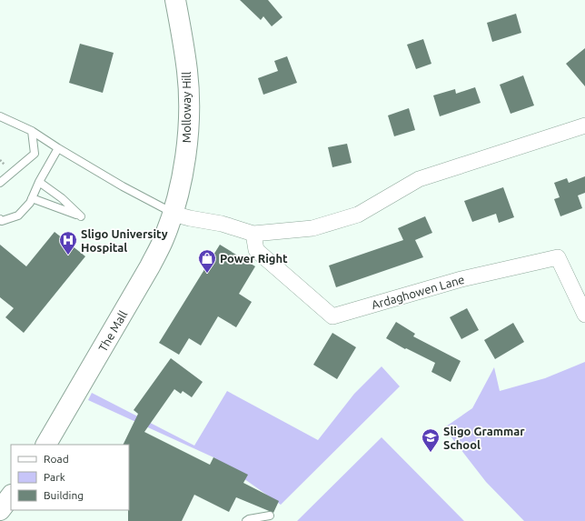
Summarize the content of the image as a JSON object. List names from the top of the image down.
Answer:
{
  "streets": {
    "main road": ["Molloway Hill", "The Mall"],
    "street": ["Ardaghowen Lane"]
  },
  "crossings": [
    ["Molloway Hill", "The Mall"]
  ],
  "places": {
    "hospital": ["Sligo University Hospital"],
    "shop": ["Power Right"],
    "school or university": ["Sligo Grammar School"]
  },
  "legend": ["Road", "Park", "Building"]
}
